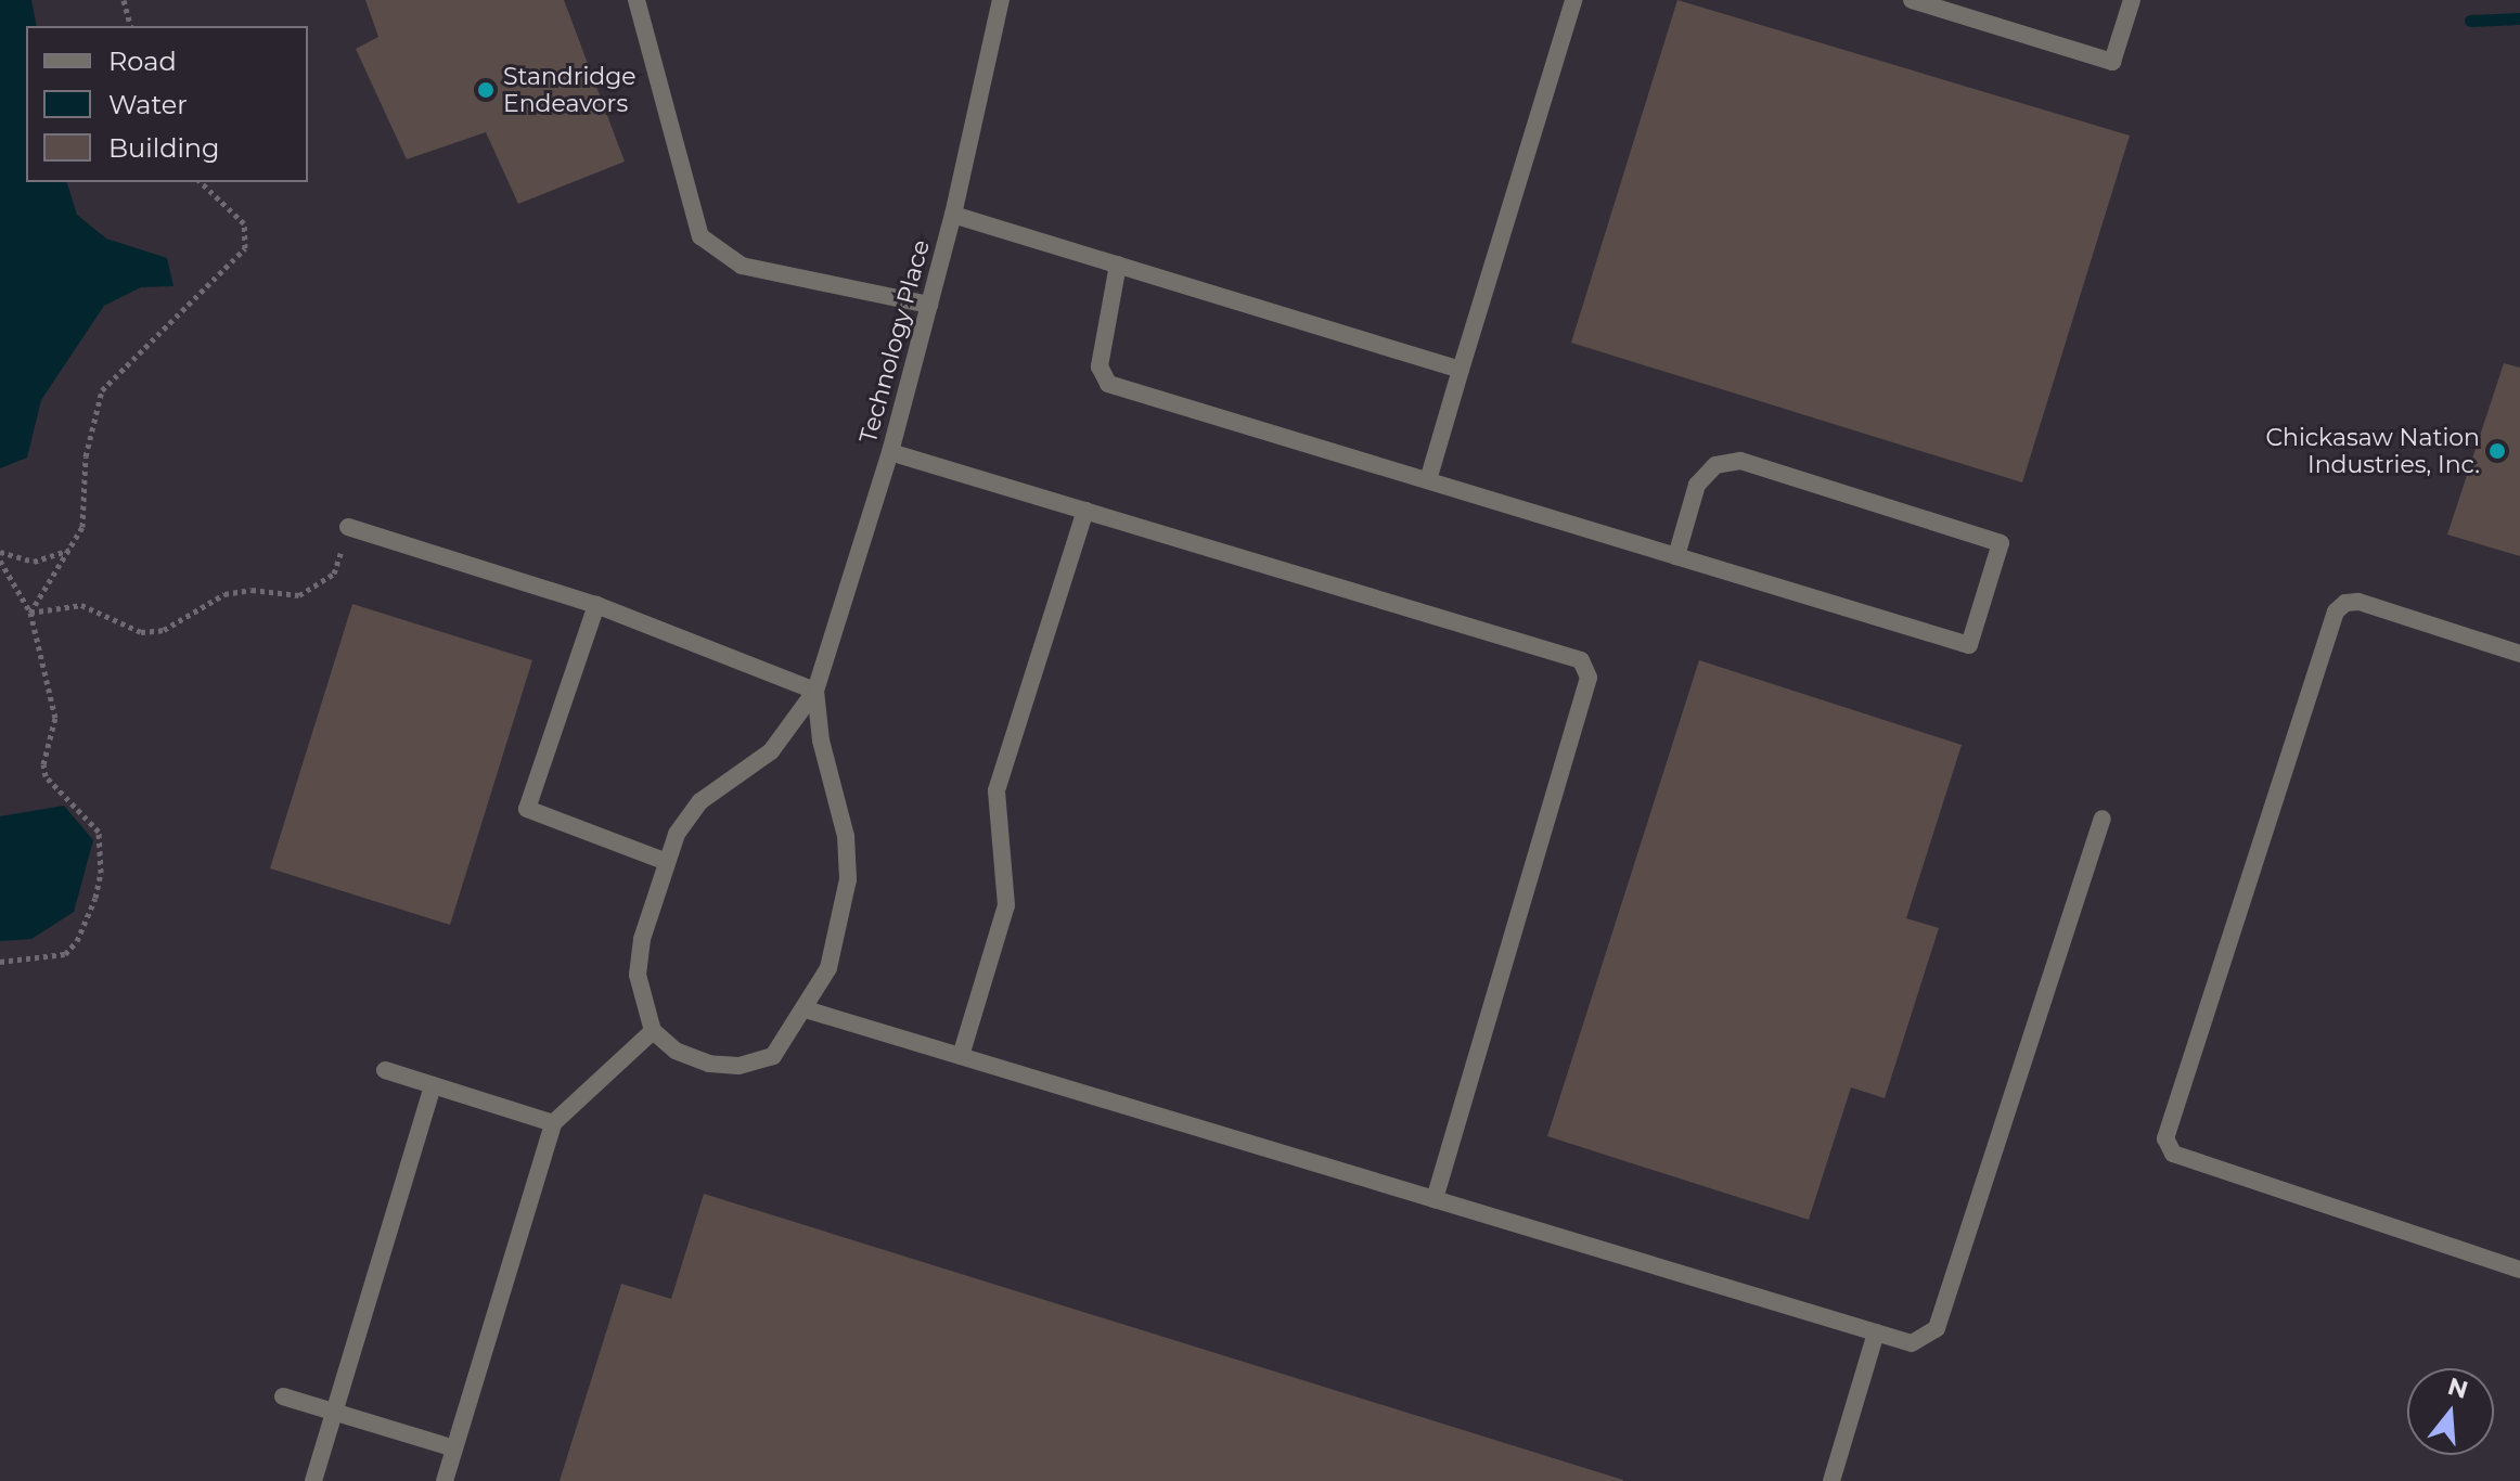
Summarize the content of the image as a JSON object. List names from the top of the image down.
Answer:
{
  "streets": {
    "street": ["Technology Place"]
  },
  "places": ["Standridge Endeavors", "Chickasaw Nation Industries, Inc."],
  "legend": ["Road", "Water", "Building"],
  "north": "top"
}
